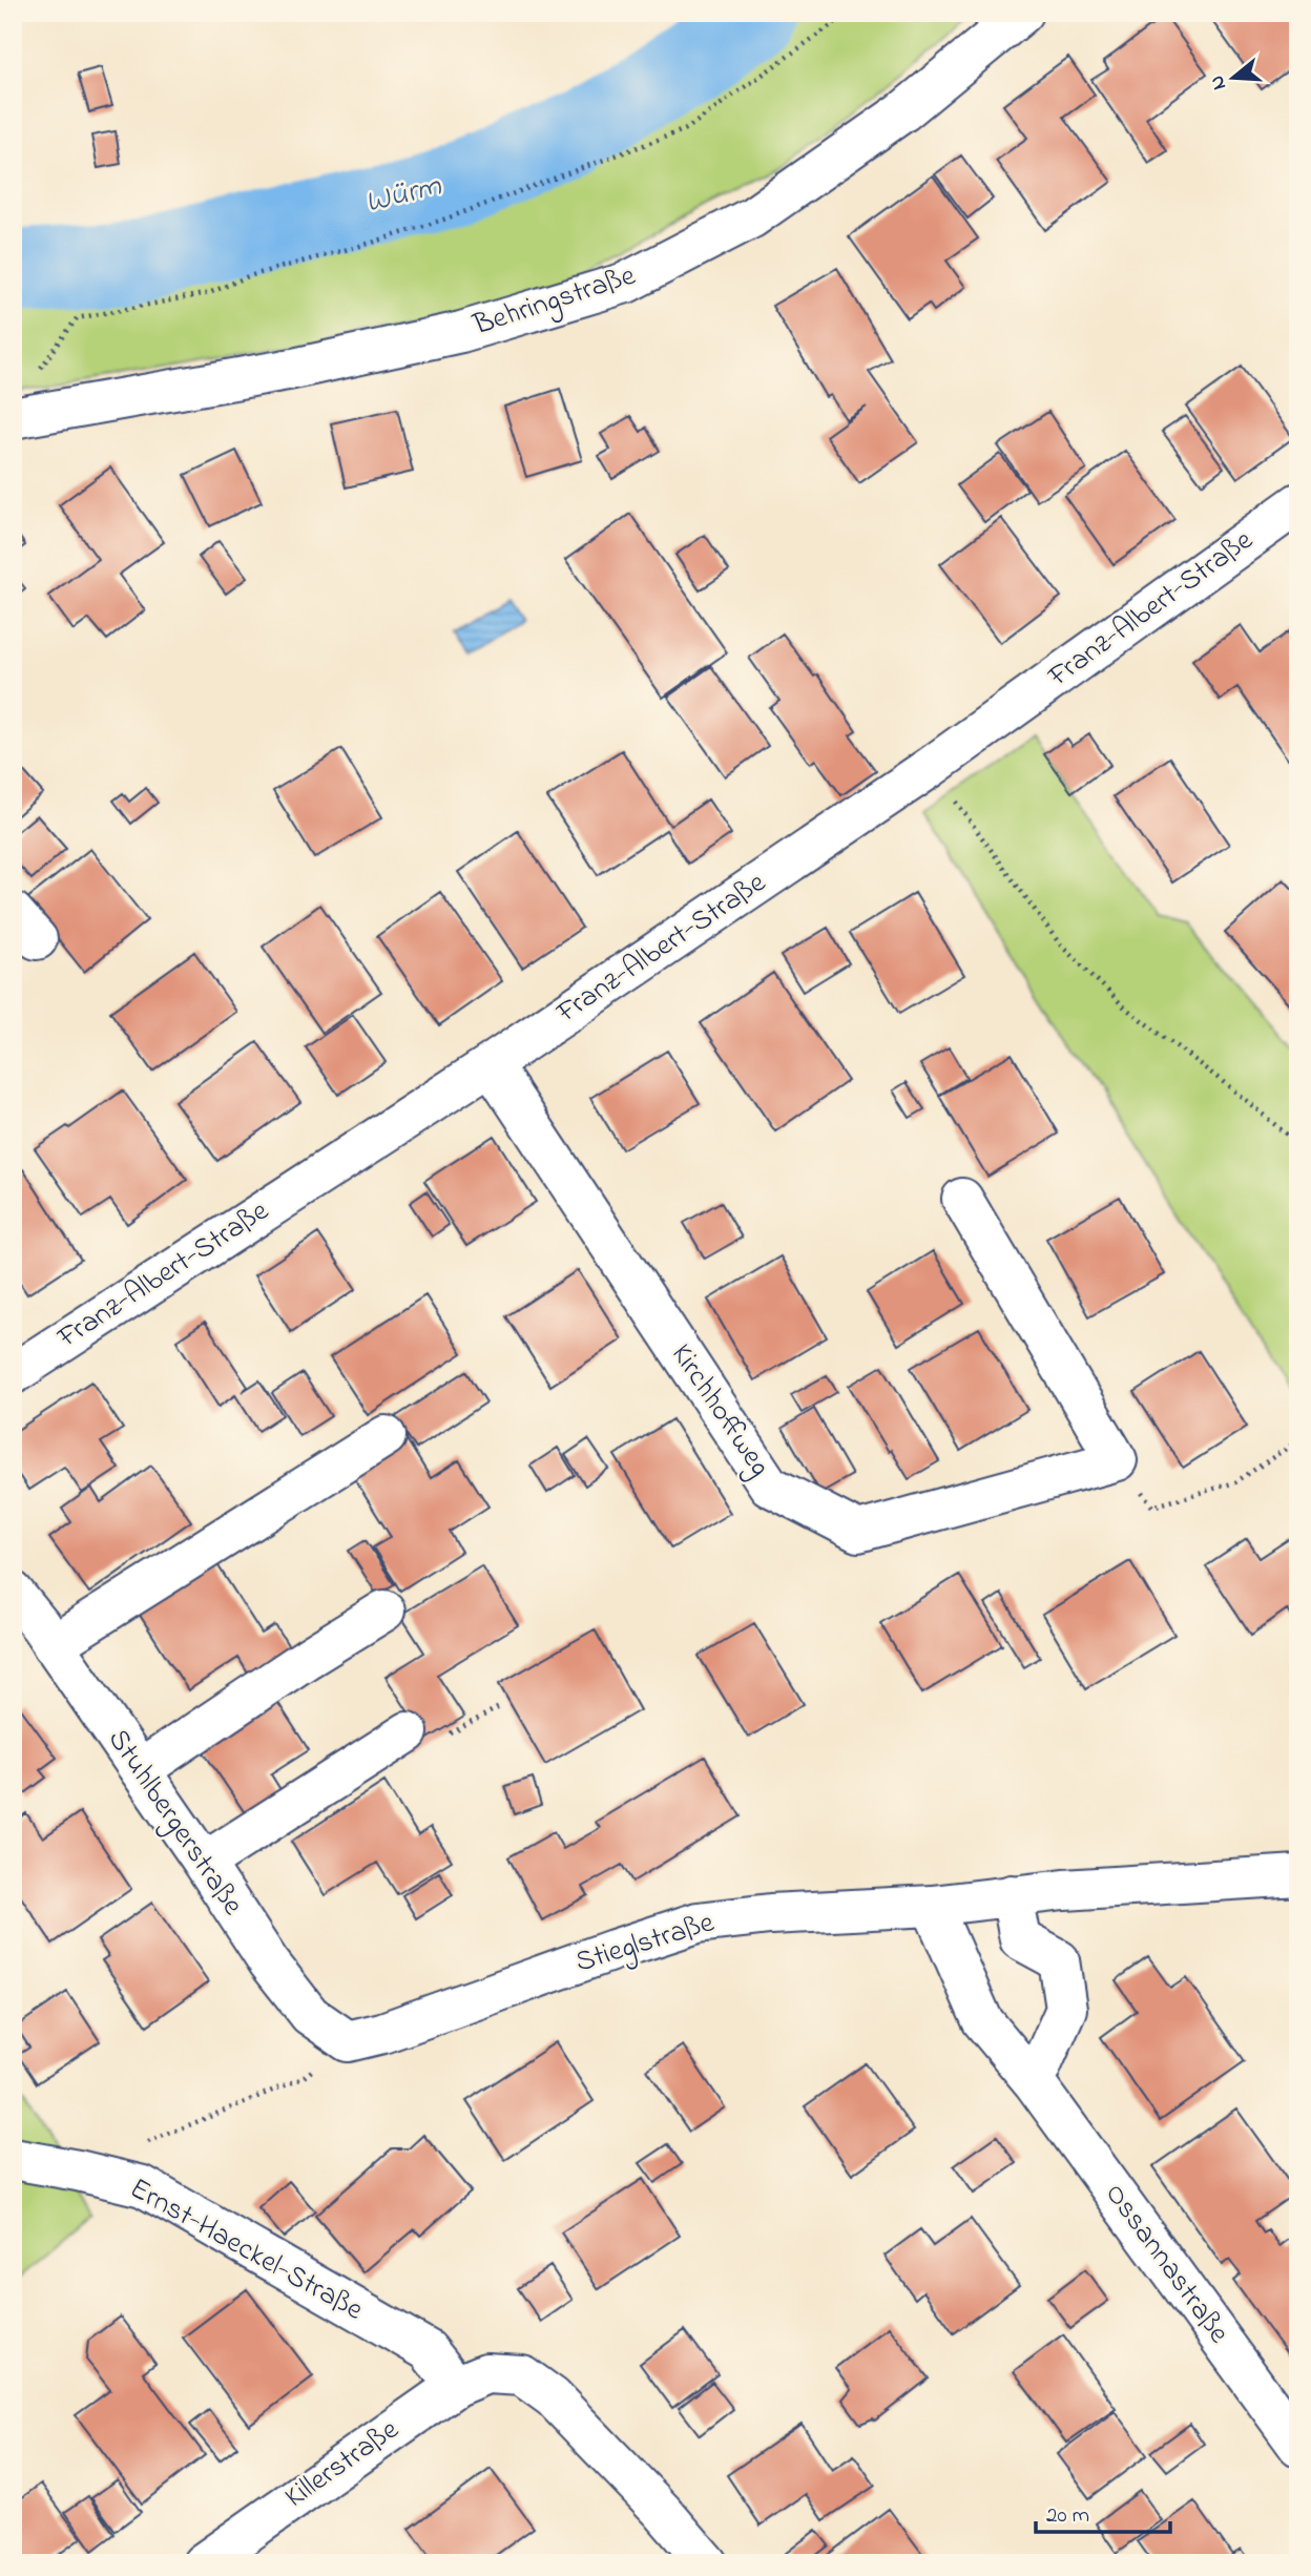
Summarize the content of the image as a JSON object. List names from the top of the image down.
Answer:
{
  "streets": {
    "street": [
      "Behringstraße",
      "Franz-Albert-Straße",
      "Kirchhoffweg",
      "Stuhlbergerstraße",
      "Stieglstraße",
      "Ernst-Haeckel-Straße",
      "Ossannastraße",
      "Killerstraße"
    ]
  },
  "crossings": [
    ["Franz-Albert-Straße", "Kirchhoffweg"],
    ["Stuhlbergerstraße", "Stieglstraße"],
    ["Stieglstraße", "Ossannastraße"],
    ["Ernst-Haeckel-Straße", "Killerstraße"]
  ],
  "water": ["Würm"],
  "scale_bar": "20 m",
  "north": "left"
}
